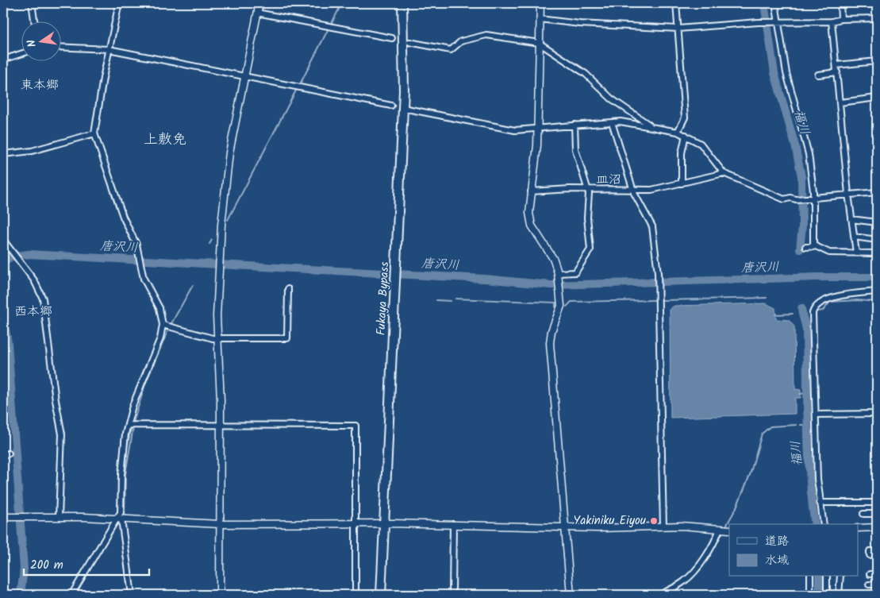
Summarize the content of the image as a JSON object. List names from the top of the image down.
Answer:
{
  "streets": {
    "highway": ["Fukaya Bypass"]
  },
  "districts": [
    "東本郷",
    "上敷免",
    "皿沼",
    "西本郷"
  ],
  "water": ["福川", "唐沢川"],
  "places": ["Yakiniku Eiyou"],
  "legend": ["道路", "水域"],
  "scale_bar": "200 m",
  "north": "left"
}
